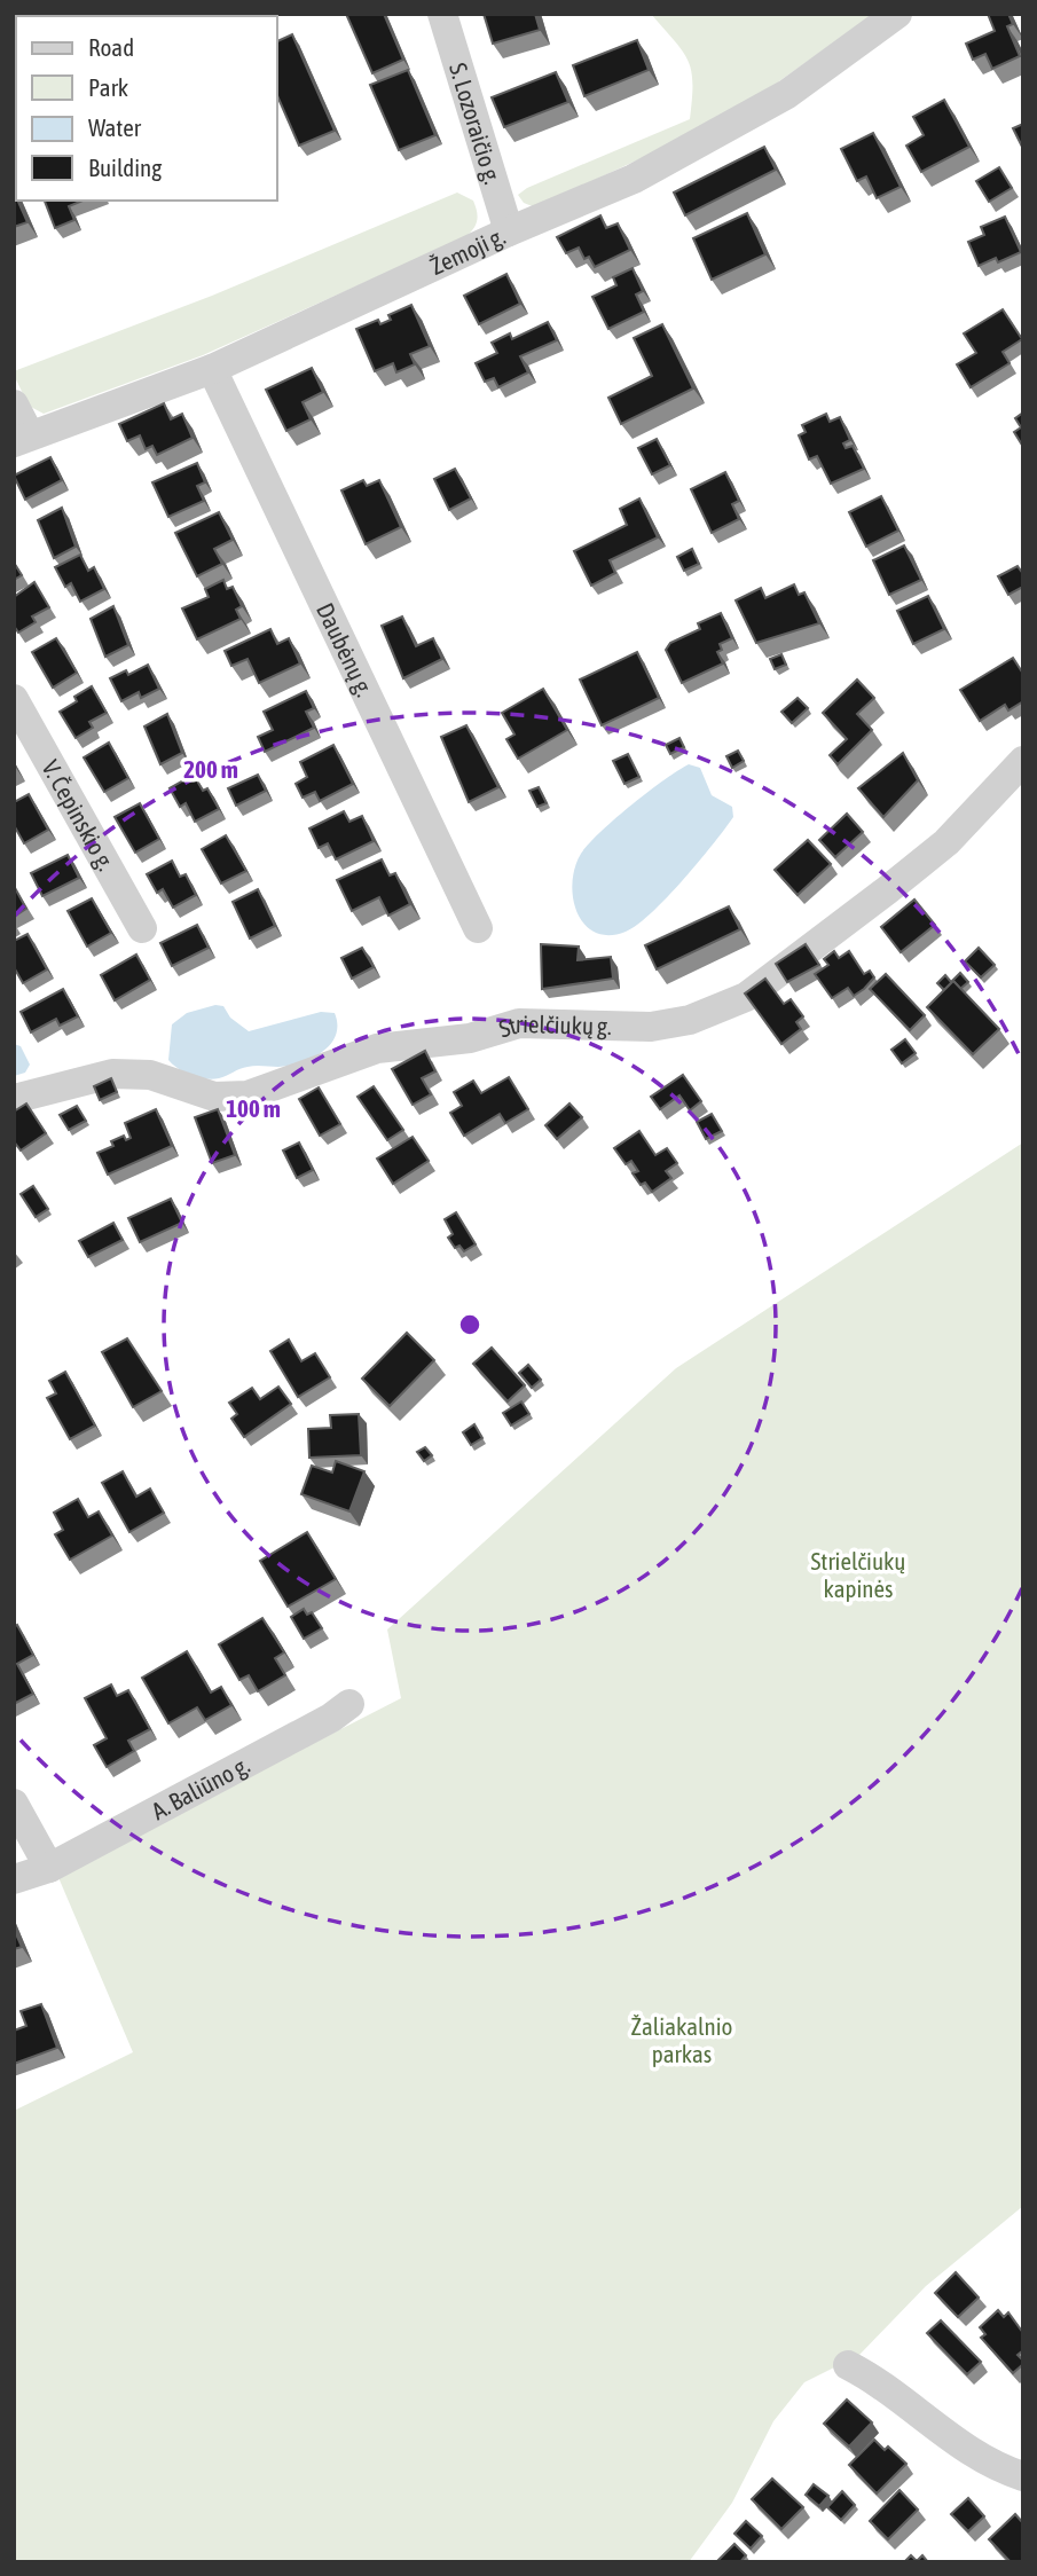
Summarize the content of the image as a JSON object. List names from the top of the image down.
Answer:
{
  "streets": {
    "street": [
      "S. Lozoraičio g.",
      "Žemoji g.",
      "Daubėnų g.",
      "V. Čepinskio g.",
      "Strielčiukų g.",
      "A. Baliūno g."
    ]
  },
  "crossings": [
    ["S. Lozoraičio g.", "Žemoji g."],
    ["Žemoji g.", "Daubėnų g."]
  ],
  "parks": ["Strielčiukų kapinės", "Žaliakalnio parkas"],
  "legend": [
    "Road",
    "Park",
    "Water",
    "Building"
  ],
  "rings": ["200 m", "100 m"]
}
